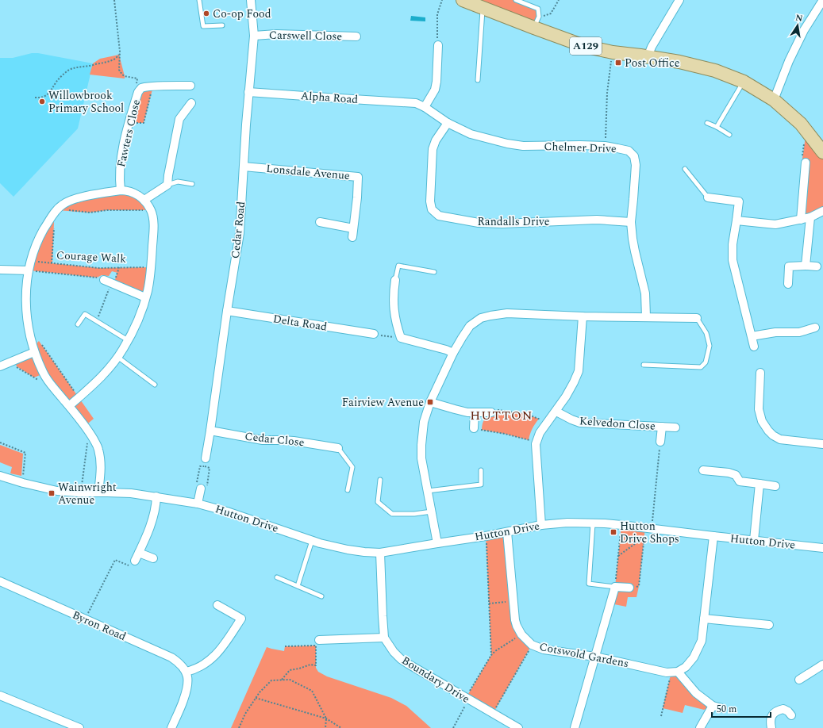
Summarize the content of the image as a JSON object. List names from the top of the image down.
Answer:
{
  "streets": {
    "main road": ["A129"],
    "street": [
      "Carswell Close",
      "Alpha Road",
      "Fawters Close",
      "Chelmer Drive",
      "Lonsdale Avenue",
      "Randalls Drive",
      "Cedar Road",
      "Delta Road",
      "Kelvedon Close",
      "Cedar Close",
      "Hutton Drive",
      "Byron Road",
      "Cotswold Gardens",
      "Boundary Drive"
    ],
    "path": ["Courage Walk"]
  },
  "crossings": [
    ["Carswell Close", "Cedar Road"],
    ["Alpha Road", "Chelmer Drive"],
    ["Alpha Road", "Cedar Road"],
    ["Chelmer Drive", "Randalls Drive"],
    ["Lonsdale Avenue", "Cedar Road"],
    ["Cedar Road", "Delta Road"],
    ["Cedar Road", "Cedar Close"],
    ["Hutton Drive", "Cotswold Gardens"],
    ["Hutton Drive", "Boundary Drive"]
  ],
  "districts": ["HUTTON"],
  "places": {
    "other": ["Co-op Food", "Willowbrook Primary School"],
    "transit": [
      "Post Office",
      "Fairview Avenue",
      "Wainwright Avenue",
      "Hutton Drive Shops"
    ]
  },
  "scale_bar": "50 m",
  "north": "top"
}
